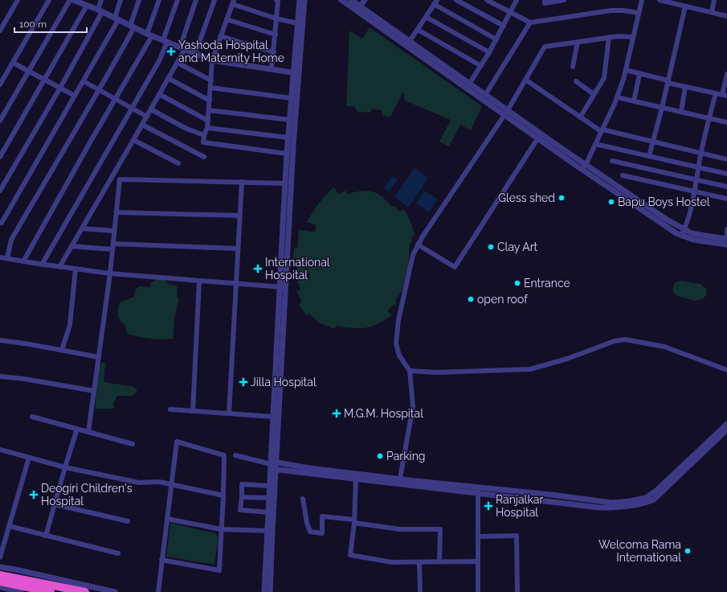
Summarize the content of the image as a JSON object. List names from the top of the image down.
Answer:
{
  "places": {
    "health": [
      "Yashoda Hospital and Maternity Home",
      "International Hospital",
      "Jilla Hospital",
      "M.G.M. Hospital",
      "Deogiri Children's Hospital",
      "Ranjalkar Hospital"
    ],
    "other": [
      "Gless shed",
      "Bapu Boys Hostel",
      "Clay Art",
      "Entrance",
      "open roof",
      "Parking",
      "Welcoma Rama International"
    ]
  },
  "scale_bar": "100 m"
}
